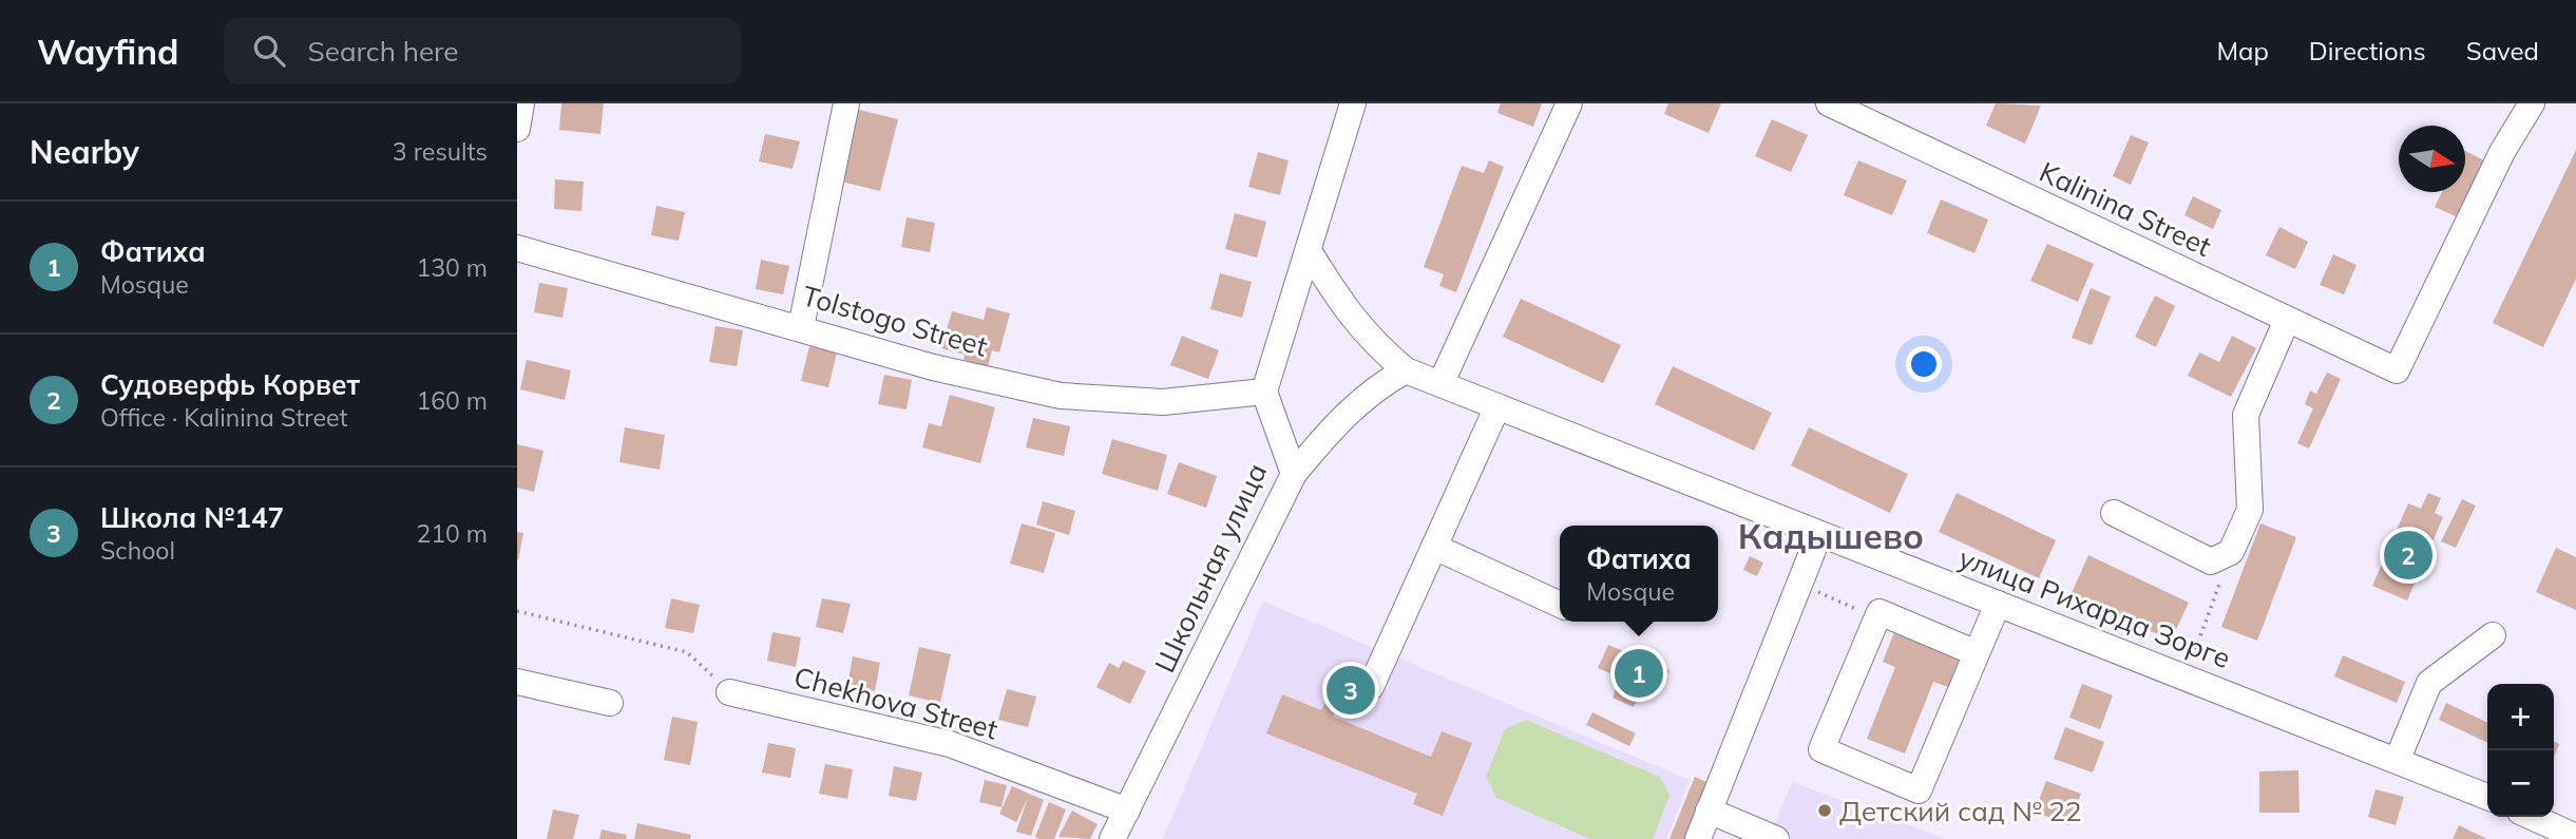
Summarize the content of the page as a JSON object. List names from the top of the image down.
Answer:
{
  "streets": {
    "street": [
      "Kalinina Street",
      "Tolstogo Street",
      "Школьная улица",
      "улица Рихарда Зорге",
      "Chekhova Street"
    ]
  },
  "crossings": [
    ["Tolstogo Street", "Школьная улица"],
    ["Школьная улица", "Chekhova Street"]
  ],
  "districts": ["Кадышево"],
  "places": ["Детский сад № 22"],
  "north": "right",
  "page": {
    "header": "Wayfind",
    "search": "Search here",
    "nav": ["Map", "Directions", "Saved"],
    "heading": ["Nearby", "3 results"],
    "list": [
      {
        "mark": "1",
        "name": "Фатиха",
        "note": "Mosque",
        "value": "130 m"
      },
      {
        "mark": "2",
        "name": "Судоверфь Корвет",
        "note": "Office · Kalinina Street",
        "value": "160 m"
      },
      {
        "mark": "3",
        "name": "Школа №147",
        "note": "School",
        "value": "210 m"
      }
    ],
    "popup": ["Фатиха", "Mosque"],
    "pins": ["2", "1", "3"],
    "map_buttons": ["+", "−"]
  }
}
